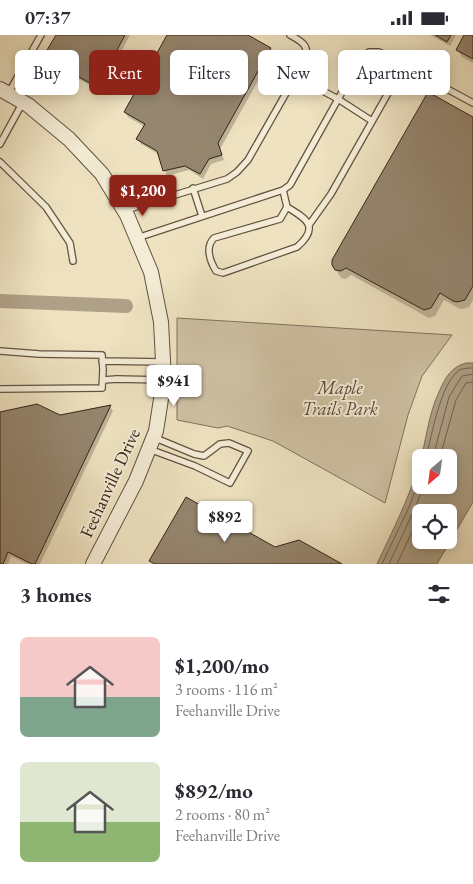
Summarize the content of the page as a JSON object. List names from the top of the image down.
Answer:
{
  "streets": {
    "street": ["Feehanville Drive"]
  },
  "parks": ["Maple Trails Park"],
  "north": "bottom left",
  "page": {
    "status": "07:37",
    "chip": [
      "Buy",
      "Rent",
      "Filters",
      "New",
      "Apartment"
    ],
    "price": ["$1,200", "$941", "$892"],
    "heading": "3 homes",
    "list": [
      {
        "name": "$1,200/mo",
        "note": "3 rooms · 116 m² · Feehanville Drive"
      },
      {
        "name": "$892/mo",
        "note": "2 rooms · 80 m² · Feehanville Drive"
      }
    ]
  }
}
